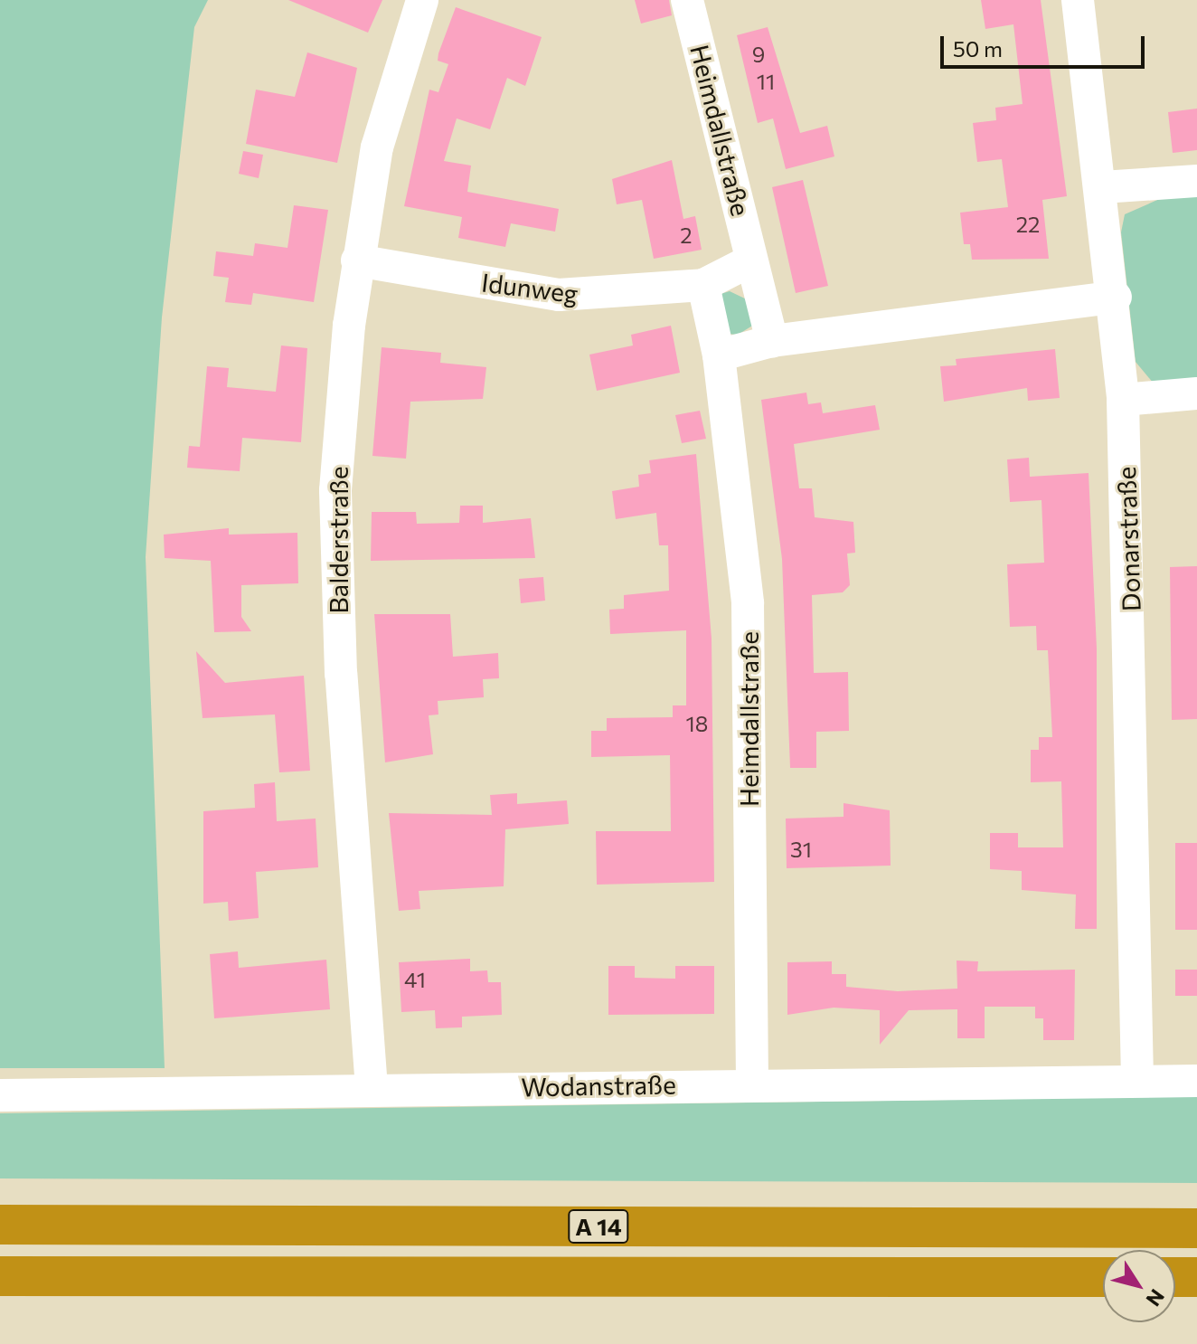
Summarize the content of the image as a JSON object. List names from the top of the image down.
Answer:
{
  "streets": {
    "highway": ["A 14"],
    "street": [
      "Heimdallstraße",
      "Idunweg",
      "Donarstraße",
      "Balderstraße",
      "Wodanstraße"
    ]
  },
  "crossings": [
    ["Heimdallstraße", "Idunweg"],
    ["Heimdallstraße", "Wodanstraße"],
    ["Idunweg", "Balderstraße"],
    ["Donarstraße", "Wodanstraße"],
    ["Balderstraße", "Wodanstraße"]
  ],
  "house_numbers": [
    "9",
    "11",
    "22",
    "2",
    "18",
    "31",
    "41"
  ],
  "scale_bar": "50 m",
  "north": "bottom right"
}
